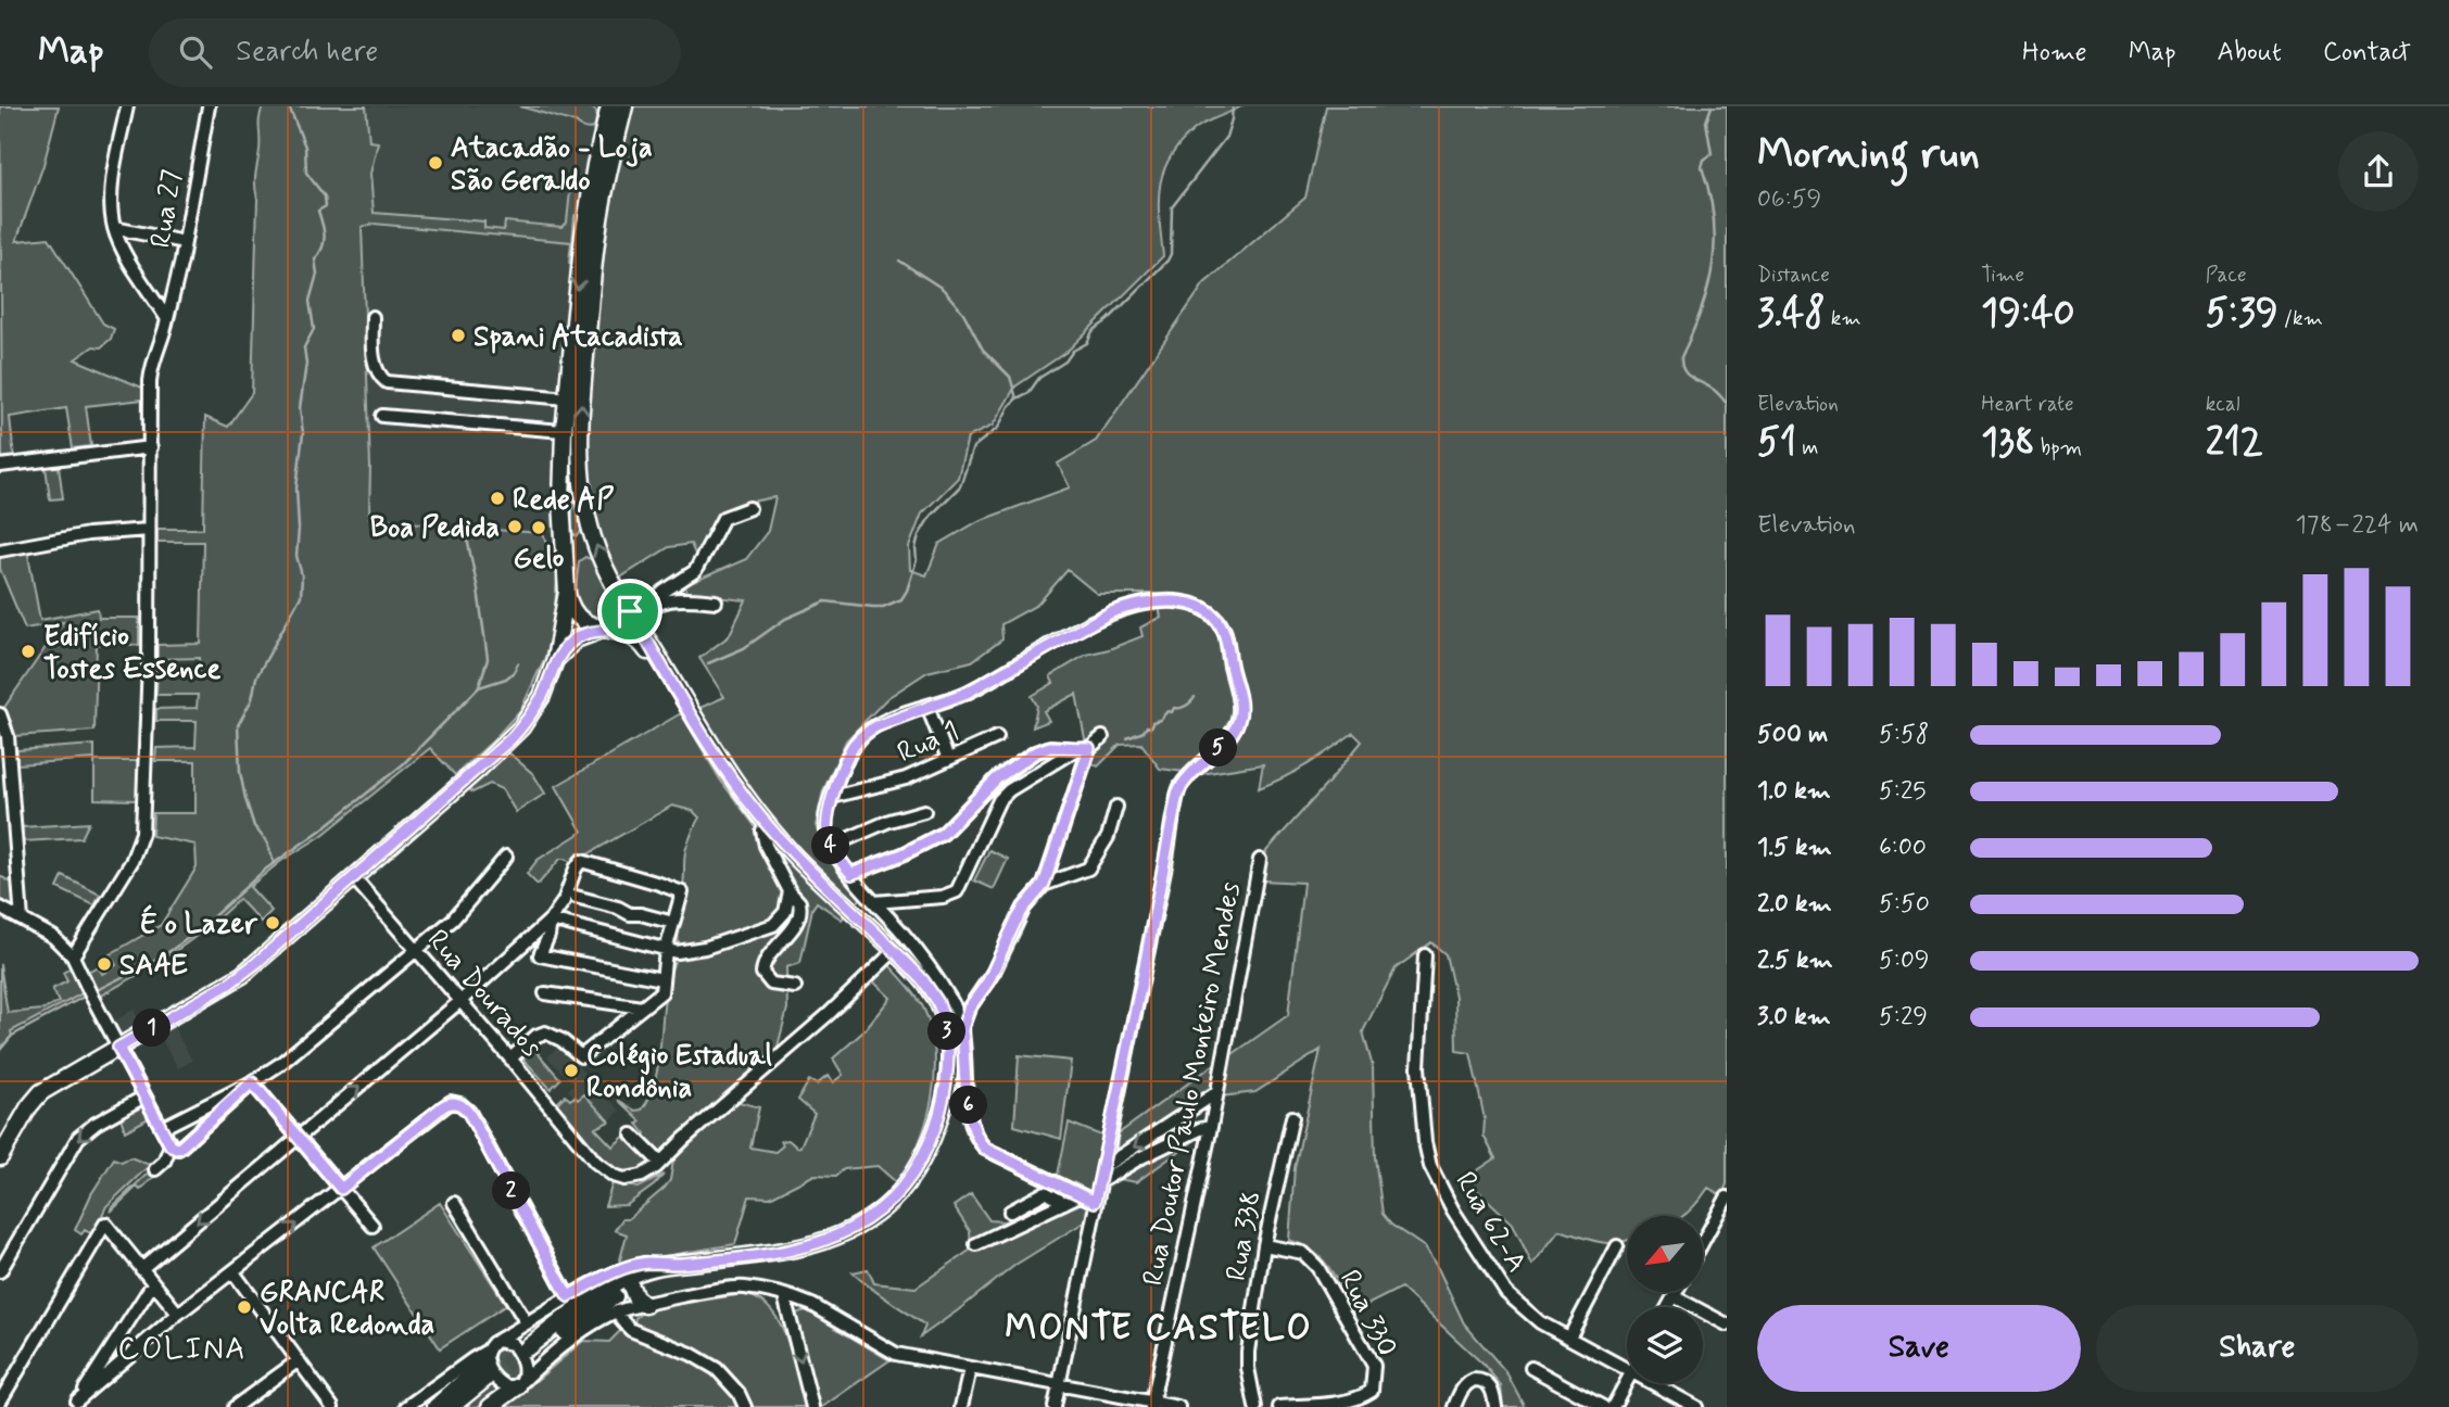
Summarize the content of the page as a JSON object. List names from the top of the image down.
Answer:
{
  "streets": {
    "street": [
      "Rua 27",
      "Rua 1",
      "Rua Dourados",
      "Rua Doutor Paulo Monteiro Mendes",
      "Rua 62-A",
      "Rua 338",
      "Rua 330"
    ]
  },
  "crossings": [
    ["Rua 338", "Rua 330"]
  ],
  "districts": ["MONTE CASTELO", "COLINA"],
  "places": [
    "Atacadão - Loja São Geraldo",
    "Spani Atacadista",
    "Rede AP",
    "Boa Pedida",
    "Gelo",
    "Edifício Tostes Essence",
    "É o Lazer",
    "SAAE",
    "Colégio Estadual Rondônia",
    "GRANCAR Volta Redonda"
  ],
  "north": "bottom left",
  "page": {
    "header": "Map",
    "search": "Search here",
    "nav": [
      "Home",
      "Map",
      "About",
      "Contact"
    ],
    "heading": ["Morning run", "06:59"],
    "stats": [
      ["Distance", "3.48 km"],
      ["Time", "19:40"],
      ["Pace", "5:39 /km"],
      ["Elevation", "51 m"],
      ["Heart rate", "138 bpm"],
      ["kcal", "212"]
    ],
    "chart": ["Elevation", "178–224 m"],
    "list": [
      {
        "name": "500 m",
        "note": "5:58"
      },
      {
        "name": "1.0 km",
        "note": "5:25"
      },
      {
        "name": "1.5 km",
        "note": "6:00"
      },
      {
        "name": "2.0 km",
        "note": "5:50"
      },
      {
        "name": "2.5 km",
        "note": "5:09"
      },
      {
        "name": "3.0 km",
        "note": "5:29"
      }
    ],
    "pins": [
      "5",
      "4",
      "1",
      "3",
      "6",
      "2"
    ],
    "buttons": ["Save", "Share"]
  }
}
